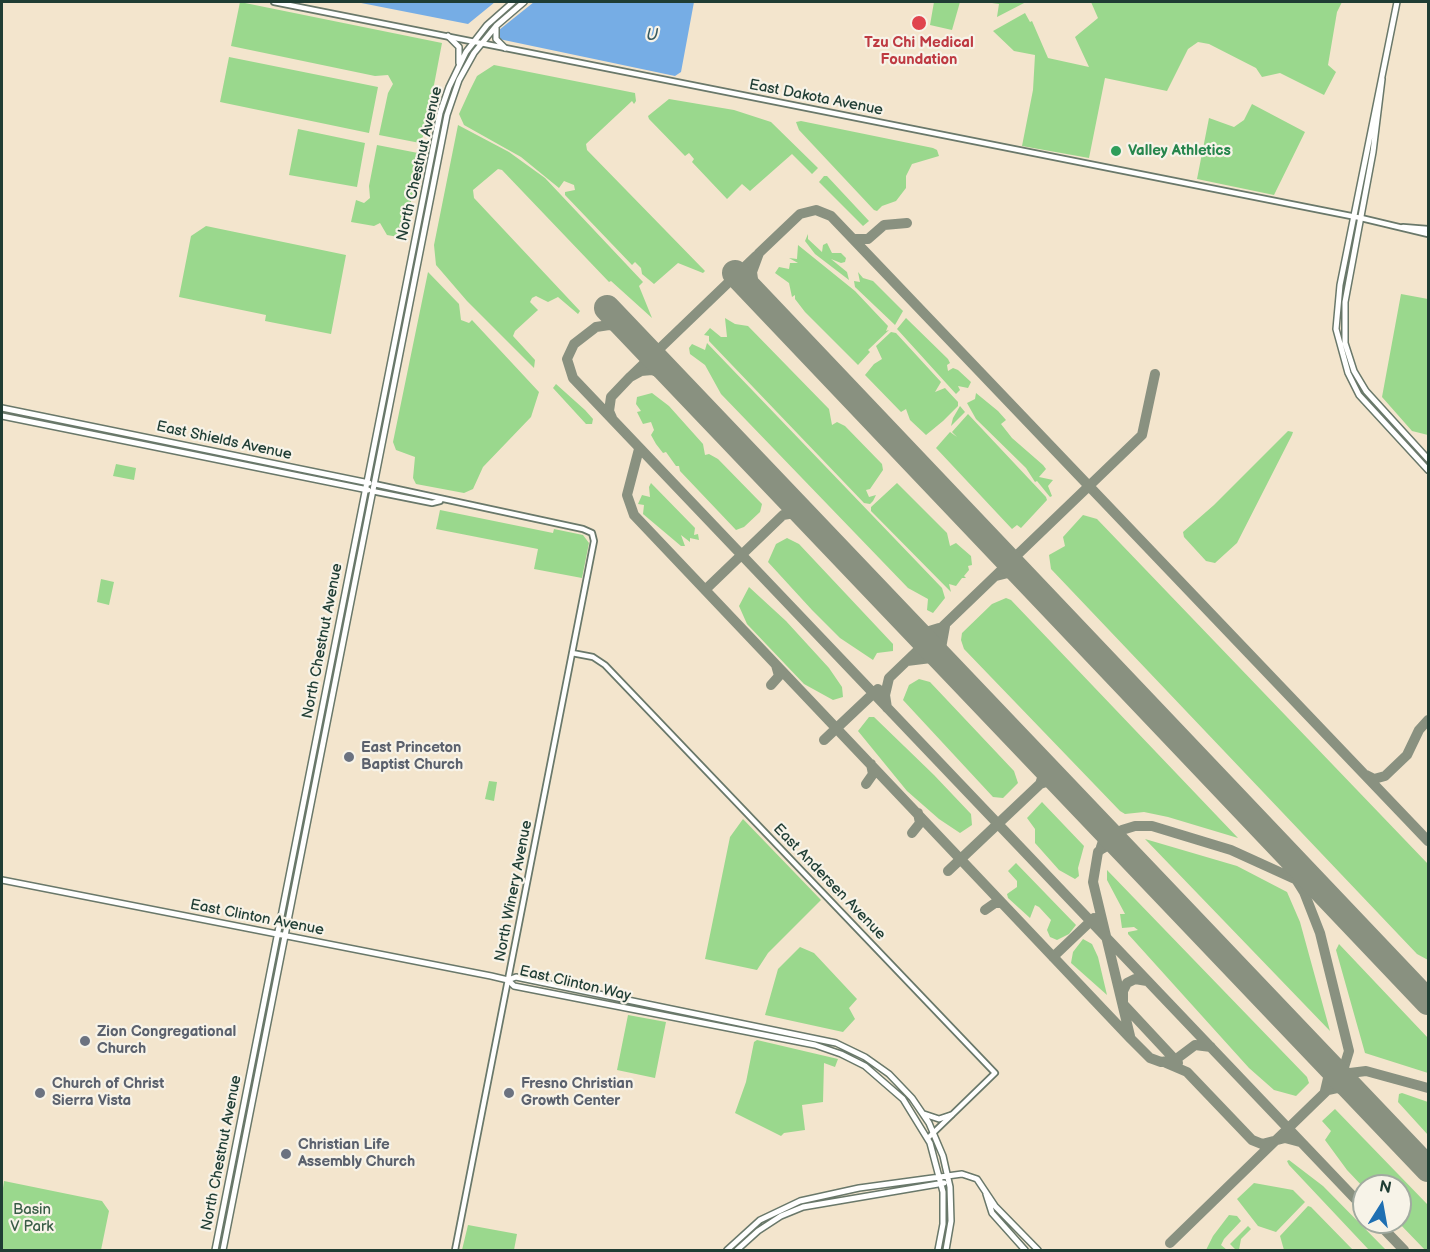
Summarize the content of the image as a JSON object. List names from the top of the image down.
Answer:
{
  "streets": {
    "main road": [
      "North Chestnut Avenue",
      "East Shields Avenue",
      "East Clinton Avenue",
      "East Clinton Way"
    ],
    "street": ["East Dakota Avenue", "East Andersen Avenue", "North Winery Avenue"]
  },
  "crossings": [
    ["East Dakota Avenue", "North Chestnut Avenue"],
    ["North Chestnut Avenue", "East Shields Avenue"],
    ["North Chestnut Avenue", "East Clinton Avenue"],
    ["East Shields Avenue", "North Winery Avenue"],
    ["East Andersen Avenue", "North Winery Avenue"],
    ["East Andersen Avenue", "East Clinton Way"],
    ["North Winery Avenue", "East Clinton Avenue"],
    ["North Winery Avenue", "East Clinton Way"],
    ["East Clinton Avenue", "East Clinton Way"]
  ],
  "water": ["U"],
  "parks": ["Basin V Park"],
  "places": [
    "Tzu Chi Medical Foundation",
    "Valley Athletics",
    "East Princeton Baptist Church",
    "Zion Congregational Church",
    "Church of Christ Sierra Vista",
    "Fresno Christian Growth Center",
    "Christian Life Assembly Church"
  ],
  "north": "top"
}
